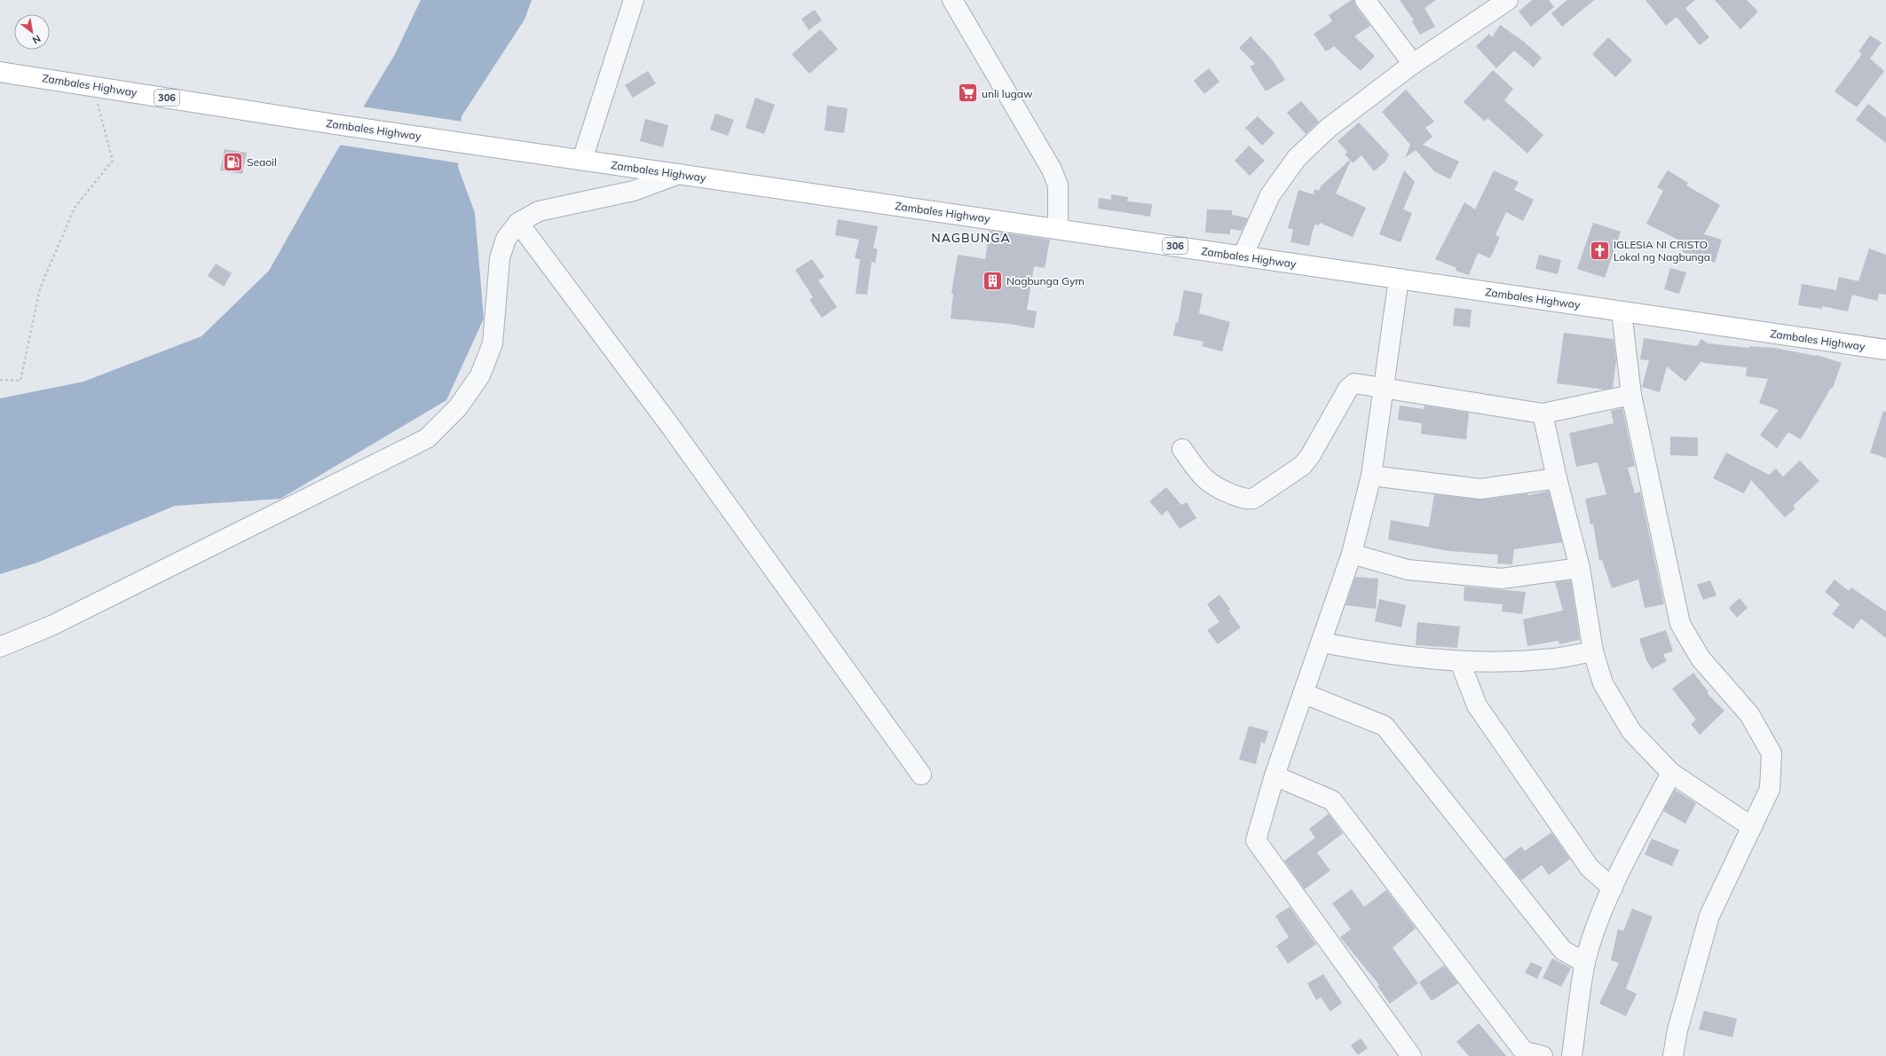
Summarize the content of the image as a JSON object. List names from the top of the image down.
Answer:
{
  "streets": {
    "main road": ["Zambales Highway", "306"]
  },
  "districts": ["NAGBUNGA"],
  "places": {
    "supermarket": ["unli lugaw"],
    "fuel station": ["Seaoil"],
    "church": ["IGLESIA NI CRISTO Lokal ng Nagbunga"],
    "building": ["Nagbunga Gym"]
  },
  "north": "bottom right"
}
